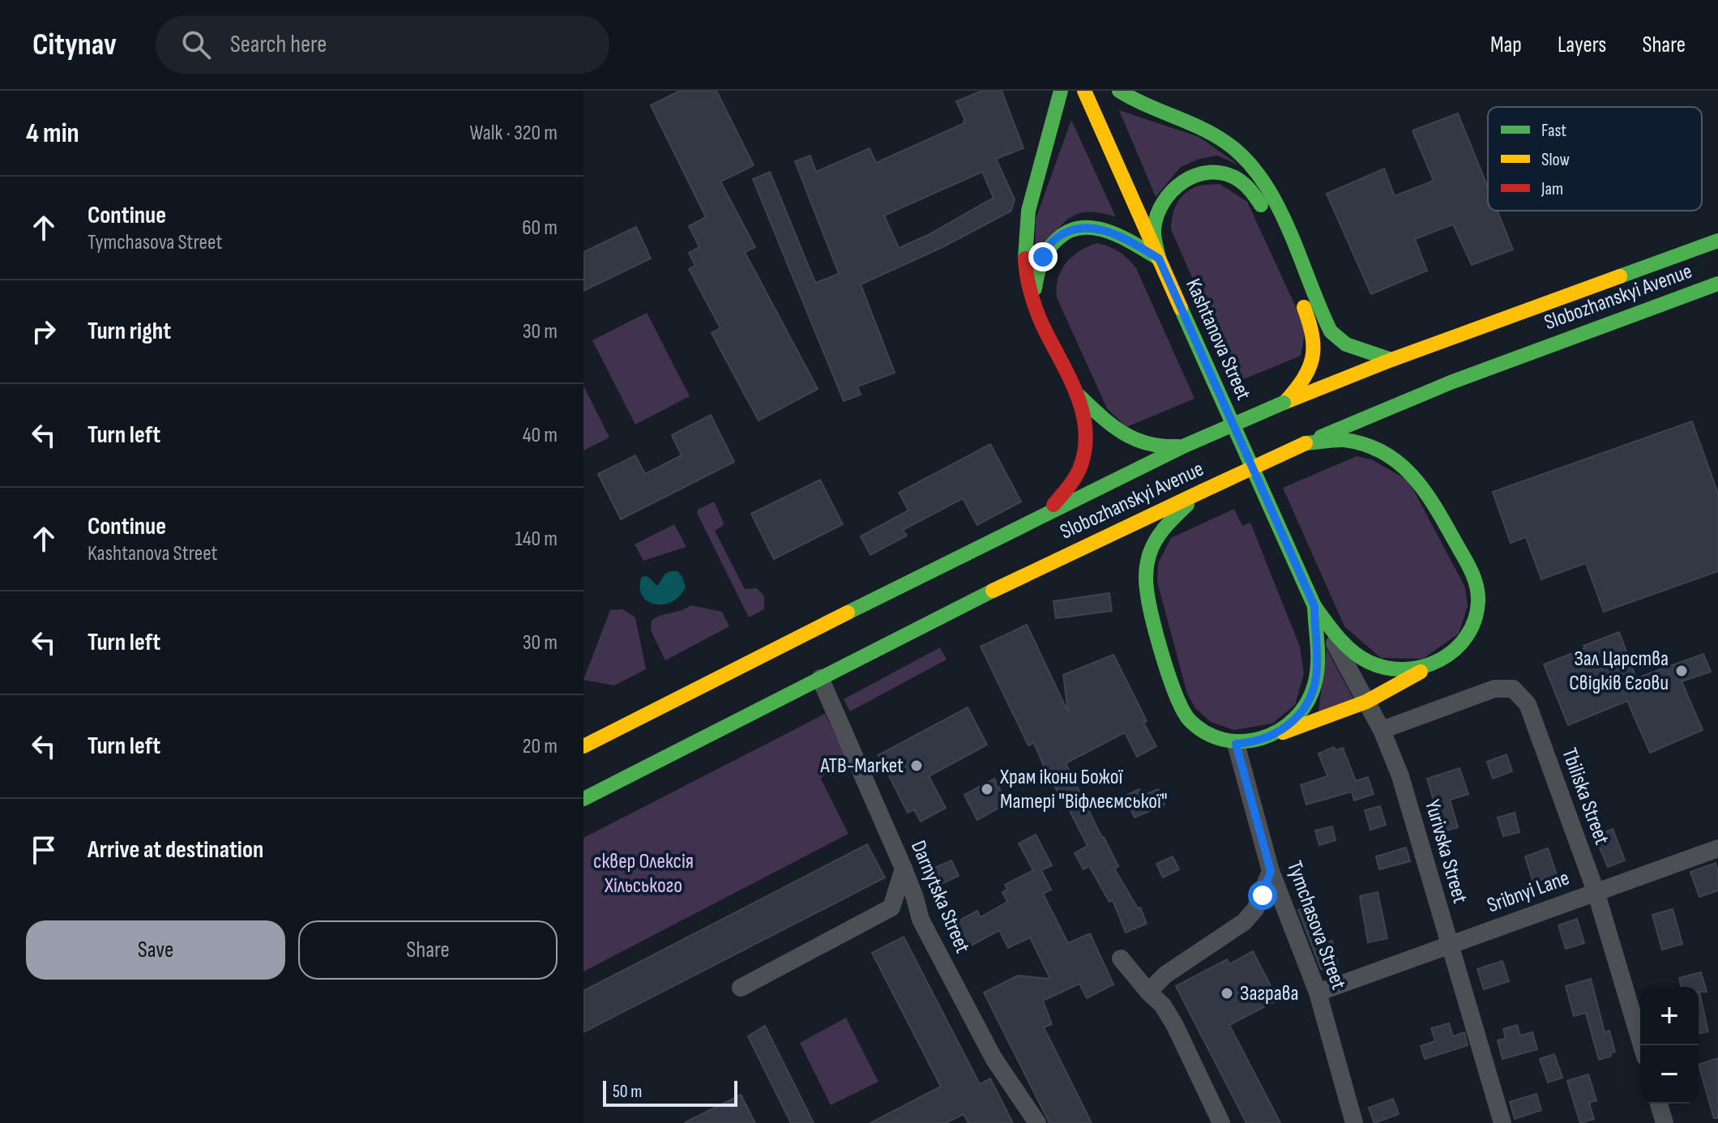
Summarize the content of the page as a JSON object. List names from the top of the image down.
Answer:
{
  "streets": {
    "main road": ["Slobozhanskyi Avenue", "Kashtanova Street"],
    "street": [
      "Tbiliska Street",
      "Yurivska Street",
      "Sribnyi Lane",
      "Darnytska Street",
      "Tymchasova Street"
    ]
  },
  "crossings": [
    ["Slobozhanskyi Avenue", "Darnytska Street"],
    ["Kashtanova Street", "Yurivska Street"],
    ["Tbiliska Street", "Yurivska Street"],
    ["Tbiliska Street", "Sribnyi Lane"],
    ["Yurivska Street", "Sribnyi Lane"],
    ["Sribnyi Lane", "Tymchasova Street"]
  ],
  "parks": ["сквер Олексія Хільського"],
  "places": [
    "Зал Царства Свідків Єгови",
    "ATB-Market",
    "Храм ікони Божої Матері \"Віфлеємської\"",
    "Заграва"
  ],
  "legend": ["Fast", "Slow", "Jam"],
  "scale_bar": "50 m",
  "page": {
    "header": "Citynav",
    "search": "Search here",
    "nav": ["Map", "Layers", "Share"],
    "heading": ["4 min", "Walk · 320 m"],
    "list": [
      ["Continue", "Tymchasova Street", "60 m"],
      ["Turn right", "30 m"],
      ["Turn left", "40 m"],
      ["Continue", "Kashtanova Street", "140 m"],
      ["Turn left", "30 m"],
      ["Turn left", "20 m"],
      "Arrive at destination"
    ],
    "buttons": ["Save", "Share"],
    "map_buttons": ["+", "−"],
    "scale": "50 m"
  }
}
